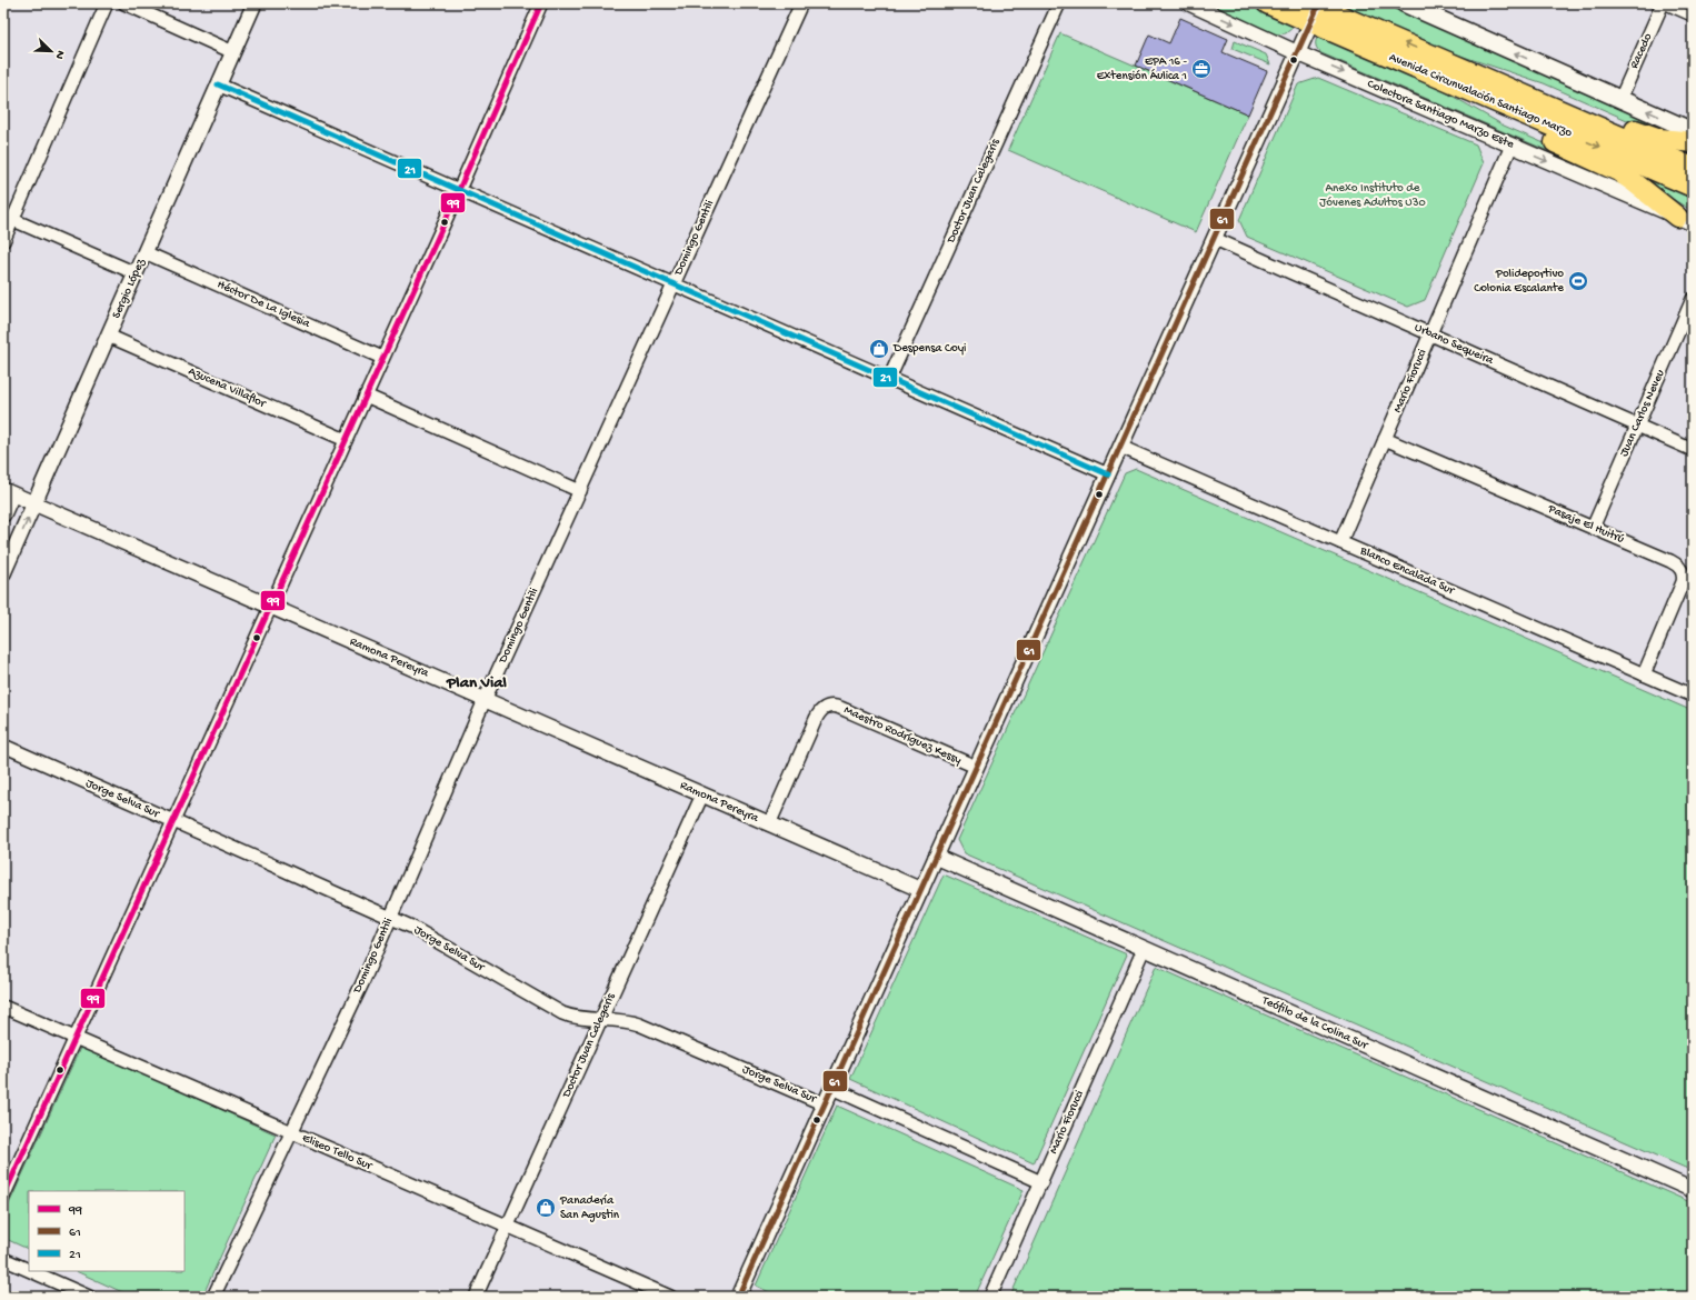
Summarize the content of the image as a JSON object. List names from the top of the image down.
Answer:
{
  "streets": {
    "highway": ["Avenida Circunvalación Santiago Marzo"],
    "street": [
      "Racedo",
      "Colectora Santiago Marzo Este",
      "Doctor Juan Calegaris",
      "Domingo Gentili",
      "Sergio López",
      "Héctor De La Iglesia",
      "Urbano Sequeira",
      "Mario Fiorucci",
      "Azucena Villaflor",
      "Juan Carlos Neveu",
      "Pasaje El Huitrú",
      "Blanco Encalada Sur",
      "Ramona Pereyra",
      "Maestro Rodríguez Kessy",
      "Jorge Selva Sur",
      "Teófilo de la Colina Sur",
      "Eliseo Tello Sur"
    ]
  },
  "crossings": [
    ["Colectora Santiago Marzo Este", "Mario Fiorucci"],
    ["Doctor Juan Calegaris", "Ramona Pereyra"],
    ["Doctor Juan Calegaris", "Jorge Selva Sur"],
    ["Doctor Juan Calegaris", "Eliseo Tello Sur"],
    ["Domingo Gentili", "Ramona Pereyra"],
    ["Domingo Gentili", "Jorge Selva Sur"],
    ["Domingo Gentili", "Eliseo Tello Sur"],
    ["Sergio López", "Héctor De La Iglesia"],
    ["Sergio López", "Azucena Villaflor"],
    ["Sergio López", "Ramona Pereyra"],
    ["Urbano Sequeira", "Mario Fiorucci"],
    ["Urbano Sequeira", "Juan Carlos Neveu"],
    ["Mario Fiorucci", "Pasaje El Huitrú"],
    ["Mario Fiorucci", "Blanco Encalada Sur"],
    ["Mario Fiorucci", "Jorge Selva Sur"],
    ["Mario Fiorucci", "Teófilo de la Colina Sur"],
    ["Juan Carlos Neveu", "Pasaje El Huitrú"],
    ["Pasaje El Huitrú", "Blanco Encalada Sur"],
    ["Ramona Pereyra", "Maestro Rodríguez Kessy"]
  ],
  "one_way": ["Colectora Santiago Marzo Este"],
  "districts": ["Plan Vial"],
  "parks": ["Anexo Instituto de Jóvenes Adultos U30"],
  "places": {
    "office": ["EPA 16 - Extensión Áulica 1"],
    "sports": ["Polideportivo Colonia Escalante"],
    "shop": ["Despensa Coyi", "Panadería San Agustin"]
  },
  "lines": ["transit line 99", "transit line 61", "transit line 21"],
  "legend": ["99", "61", "21"],
  "north": "bottom right"
}
